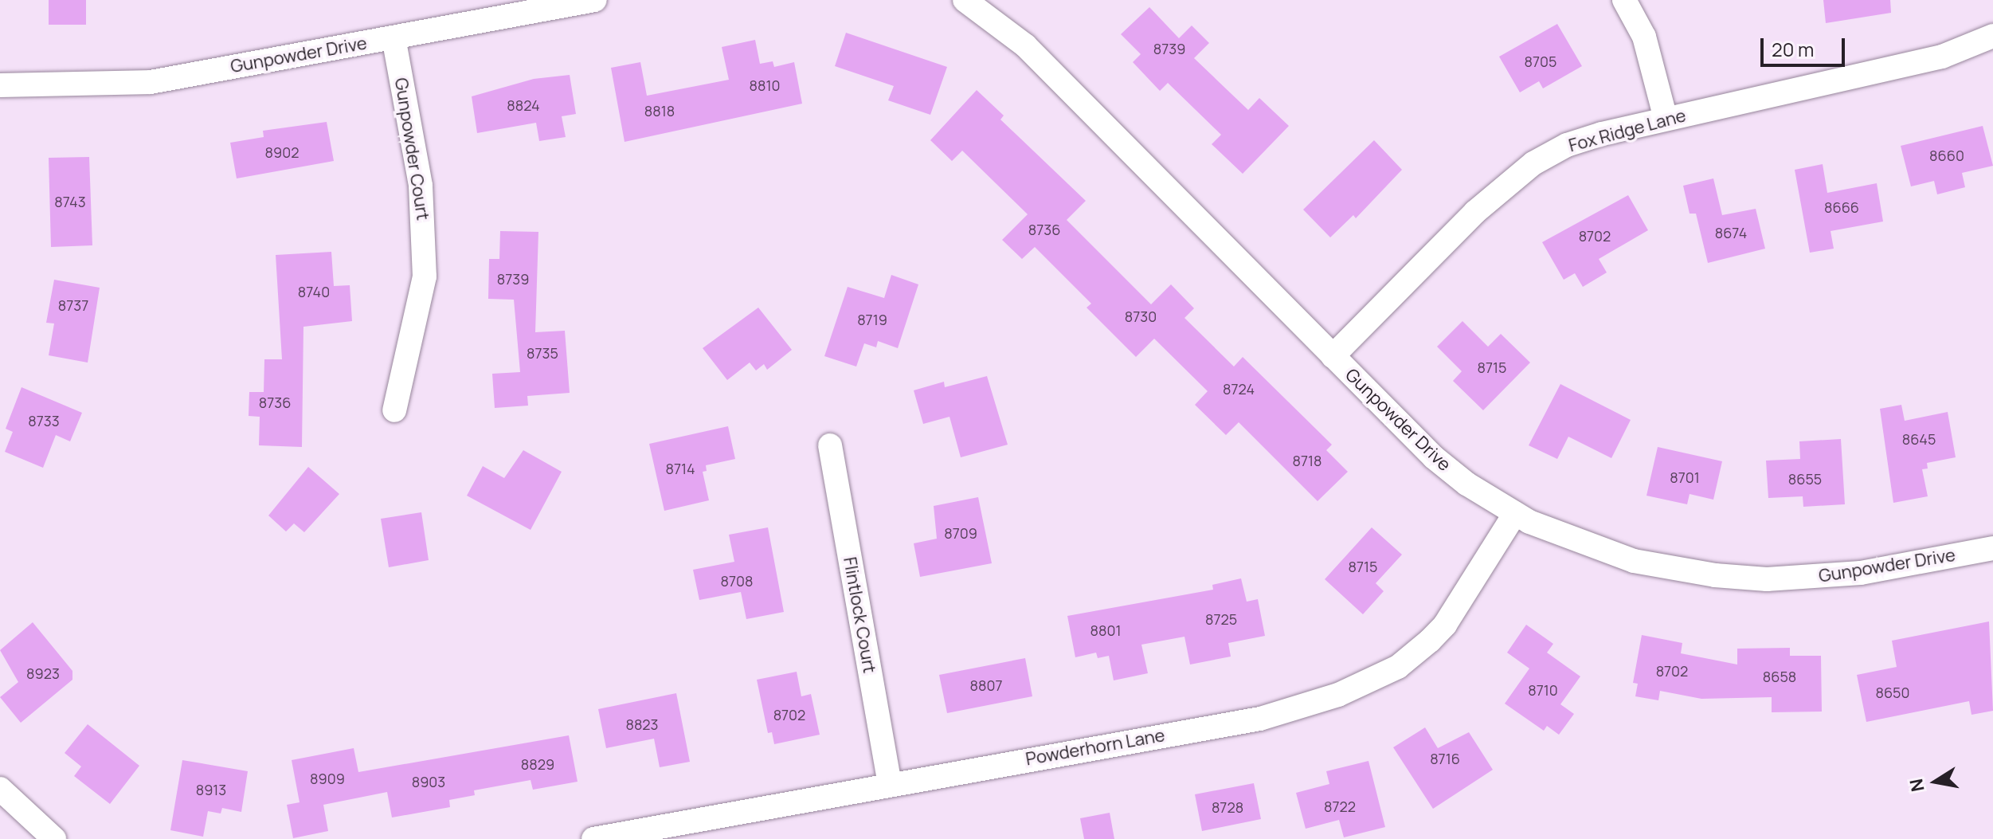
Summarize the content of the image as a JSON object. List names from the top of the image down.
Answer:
{
  "streets": {
    "street": [
      "Gunpowder Drive",
      "Fox Ridge Lane",
      "Gunpowder Court",
      "Flintlock Court",
      "Powderhorn Lane"
    ]
  },
  "crossings": [
    ["Gunpowder Drive", "Fox Ridge Lane"],
    ["Gunpowder Drive", "Gunpowder Court"],
    ["Gunpowder Drive", "Powderhorn Lane"],
    ["Flintlock Court", "Powderhorn Lane"]
  ],
  "house_numbers": [
    "8739",
    "8705",
    "8810",
    "8824",
    "8818",
    "8902",
    "8660",
    "8743",
    "8666",
    "8736",
    "8674",
    "8702",
    "8739",
    "8740",
    "8737",
    "8730",
    "8719",
    "8735",
    "8715",
    "8724",
    "8736",
    "8733",
    "8645",
    "8718",
    "8714",
    "8701",
    "8655",
    "8709",
    "8715",
    "8708",
    "8725",
    "8801",
    "8702",
    "8923",
    "8658",
    "8807",
    "8710",
    "8650",
    "8702",
    "8823",
    "8716",
    "8829",
    "8909",
    "8903",
    "8913",
    "8722",
    "8728"
  ],
  "scale_bar": "20 m",
  "north": "left"
}
